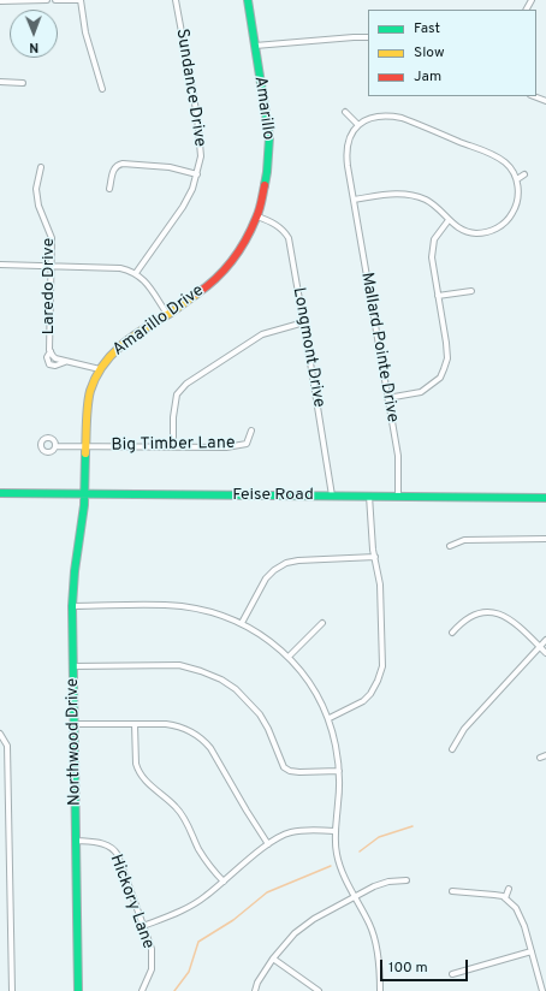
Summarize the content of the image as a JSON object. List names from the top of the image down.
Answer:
{
  "streets": {
    "street": [
      "Sundance Drive",
      "Amarillo",
      "Laredo Drive",
      "Amarillo Drive",
      "Longmont Drive",
      "Mallard Pointe Drive",
      "Big Timber Lane",
      "Feise Road",
      "Northwood Drive",
      "Hickory Lane"
    ]
  },
  "crossings": [
    ["Amarillo", "Amarillo Drive"],
    ["Amarillo", "Longmont Drive"],
    ["Laredo Drive", "Amarillo Drive"],
    ["Amarillo Drive", "Longmont Drive"],
    ["Amarillo Drive", "Big Timber Lane"],
    ["Amarillo Drive", "Feise Road"],
    ["Amarillo Drive", "Northwood Drive"],
    ["Longmont Drive", "Feise Road"],
    ["Mallard Pointe Drive", "Feise Road"],
    ["Feise Road", "Northwood Drive"],
    ["Northwood Drive", "Hickory Lane"]
  ],
  "legend": ["Fast", "Slow", "Jam"],
  "scale_bar": "100 m",
  "north": "bottom"
}
